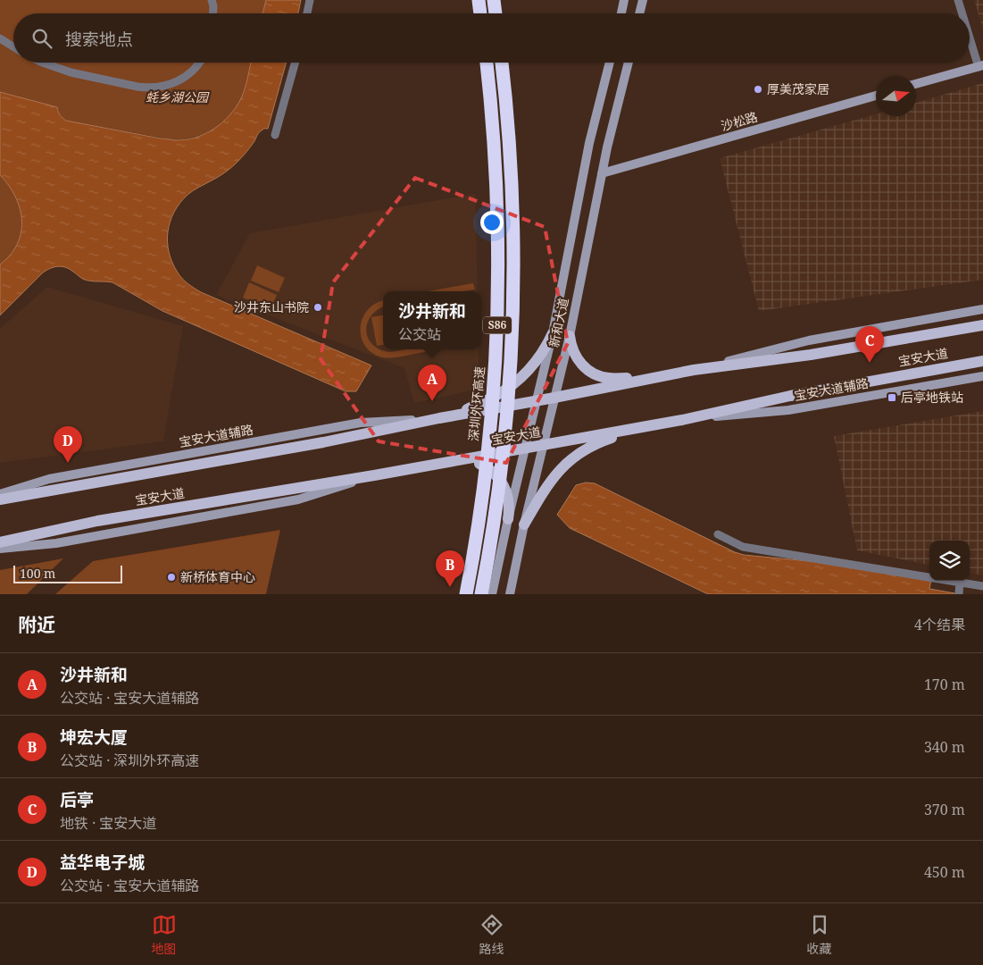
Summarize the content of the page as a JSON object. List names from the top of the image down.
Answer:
{
  "streets": {
    "highway": ["S86", "深圳外环高速"],
    "main road": [
      "沙松路",
      "新和大道",
      "宝安大道",
      "宝安大道辅路"
    ]
  },
  "crossings": [
    ["沙松路", "新和大道"],
    ["新和大道", "宝安大道"],
    ["宝安大道", "宝安大道辅路"]
  ],
  "parks": ["蚝乡湖公园"],
  "places": {
    "other": ["厚美茂家居", "沙井东山书院", "新桥体育中心"],
    "transit": ["后亭地铁站"]
  },
  "scale_bar": "100 m",
  "north": "right",
  "page": {
    "search": "搜索地点",
    "popup": ["沙井新和", "公交站"],
    "pins": [
      "C",
      "A",
      "D",
      "B"
    ],
    "scale": "100 m",
    "heading": ["附近", "4个结果"],
    "list": [
      {
        "mark": "A",
        "name": "沙井新和",
        "note": "公交站 · 宝安大道辅路",
        "value": "170 m"
      },
      {
        "mark": "B",
        "name": "坤宏大厦",
        "note": "公交站 · 深圳外环高速",
        "value": "340 m"
      },
      {
        "mark": "C",
        "name": "后亭",
        "note": "地铁 · 宝安大道",
        "value": "370 m"
      },
      {
        "mark": "D",
        "name": "益华电子城",
        "note": "公交站 · 宝安大道辅路",
        "value": "450 m"
      }
    ],
    "nav": ["地图", "路线", "收藏"]
  }
}
